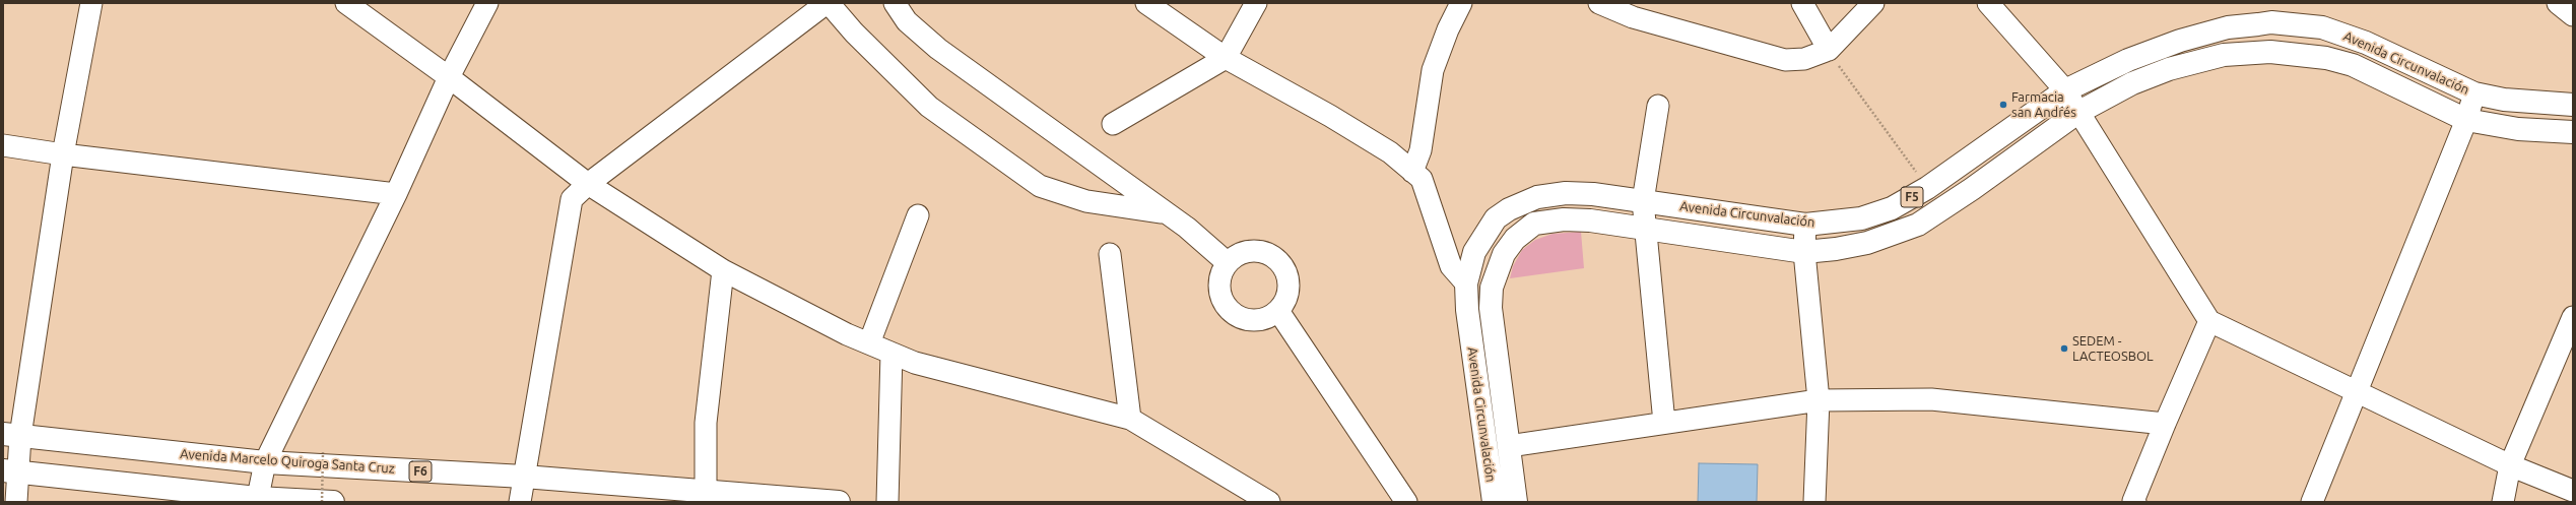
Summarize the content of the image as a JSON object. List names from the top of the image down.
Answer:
{
  "streets": {
    "highway": [
      "Avenida Circunvalación",
      "F5",
      "Avenida Marcelo Quiroga Santa Cruz",
      "F6"
    ]
  },
  "places": ["Farmacia san Andrés", "SEDEM - LACTEOSBOL"]
}
